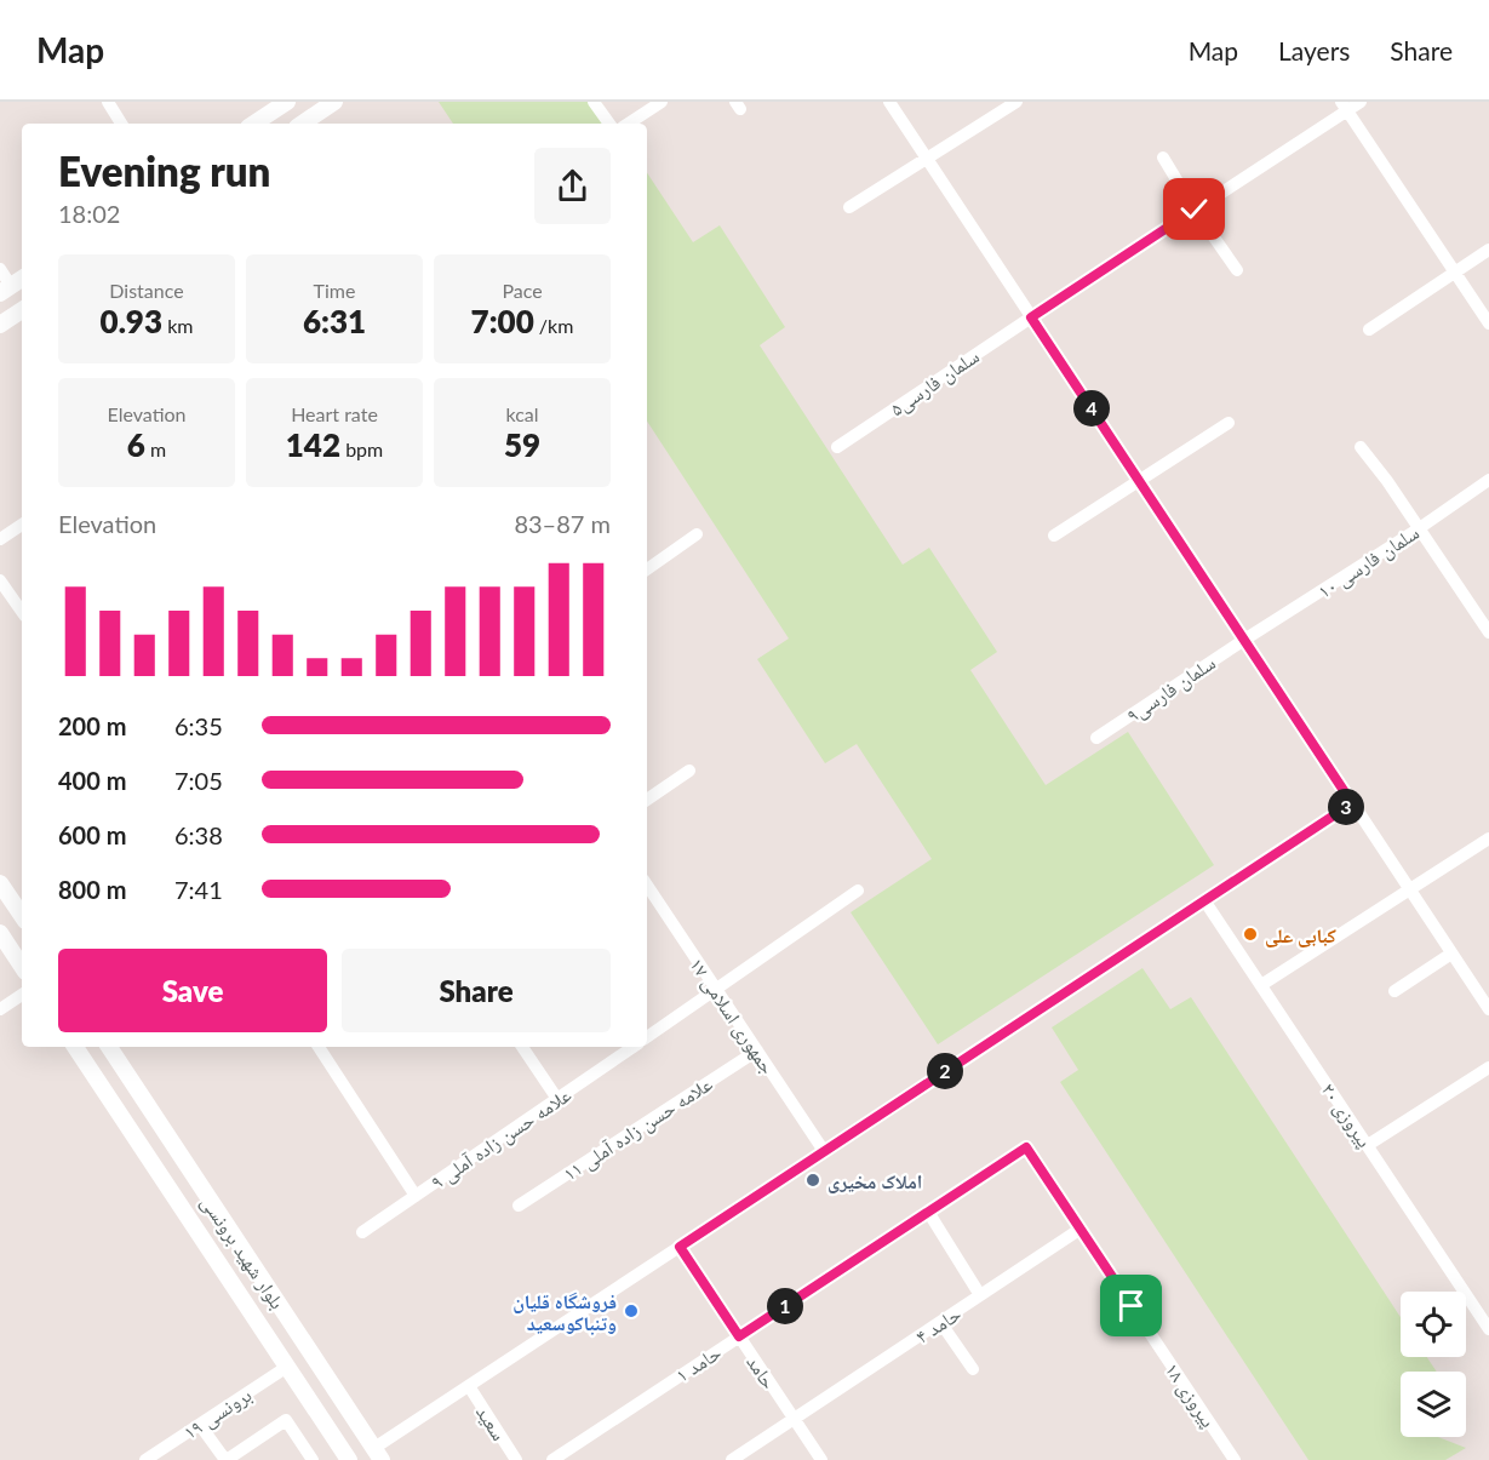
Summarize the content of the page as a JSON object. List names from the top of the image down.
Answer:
{
  "streets": {
    "street": [
      "سلمان فارسی۵",
      "سلمان فارسی ۱۰",
      "سلمان فارسی۹",
      "جمهوری اسلامی ۱۷",
      "پیروزی ۲۰",
      "علامه حسن زاده آملی ۱۱",
      "علامه حسن زاده آملی ۹",
      "بلوار شهید برونسی",
      "حامد ۴",
      "حامد ۱",
      "حامد",
      "پیروزی ۱۸",
      "برونسی ۱۹",
      "سعید"
    ]
  },
  "crossings": [
    ["سلمان فارسی ۱۰", "سلمان فارسی۹"],
    ["جمهوری اسلامی ۱۷", "علامه حسن زاده آملی ۱۱"],
    ["بلوار شهید برونسی", "برونسی ۱۹"],
    ["حامد ۴", "حامد"],
    ["حامد ۴", "پیروزی ۱۸"],
    ["حامد ۱", "حامد"],
    ["حامد ۱", "پیروزی ۱۸"]
  ],
  "places": ["کبابی علی", "املاک مخیری", "فروشگاه قلیان وتنباکوسعید"],
  "page": {
    "header": "Map",
    "nav": ["Map", "Layers", "Share"],
    "heading": ["Evening run", "18:02"],
    "stats": [
      ["Distance", "0.93 km"],
      ["Time", "6:31"],
      ["Pace", "7:00 /km"],
      ["Elevation", "6 m"],
      ["Heart rate", "142 bpm"],
      ["kcal", "59"]
    ],
    "pins": [
      "4",
      "3",
      "2",
      "1"
    ],
    "chart": ["Elevation", "83–87 m"],
    "list": [
      {
        "name": "200 m",
        "note": "6:35"
      },
      {
        "name": "400 m",
        "note": "7:05"
      },
      {
        "name": "600 m",
        "note": "6:38"
      },
      {
        "name": "800 m",
        "note": "7:41"
      }
    ],
    "buttons": ["Save", "Share"]
  }
}
